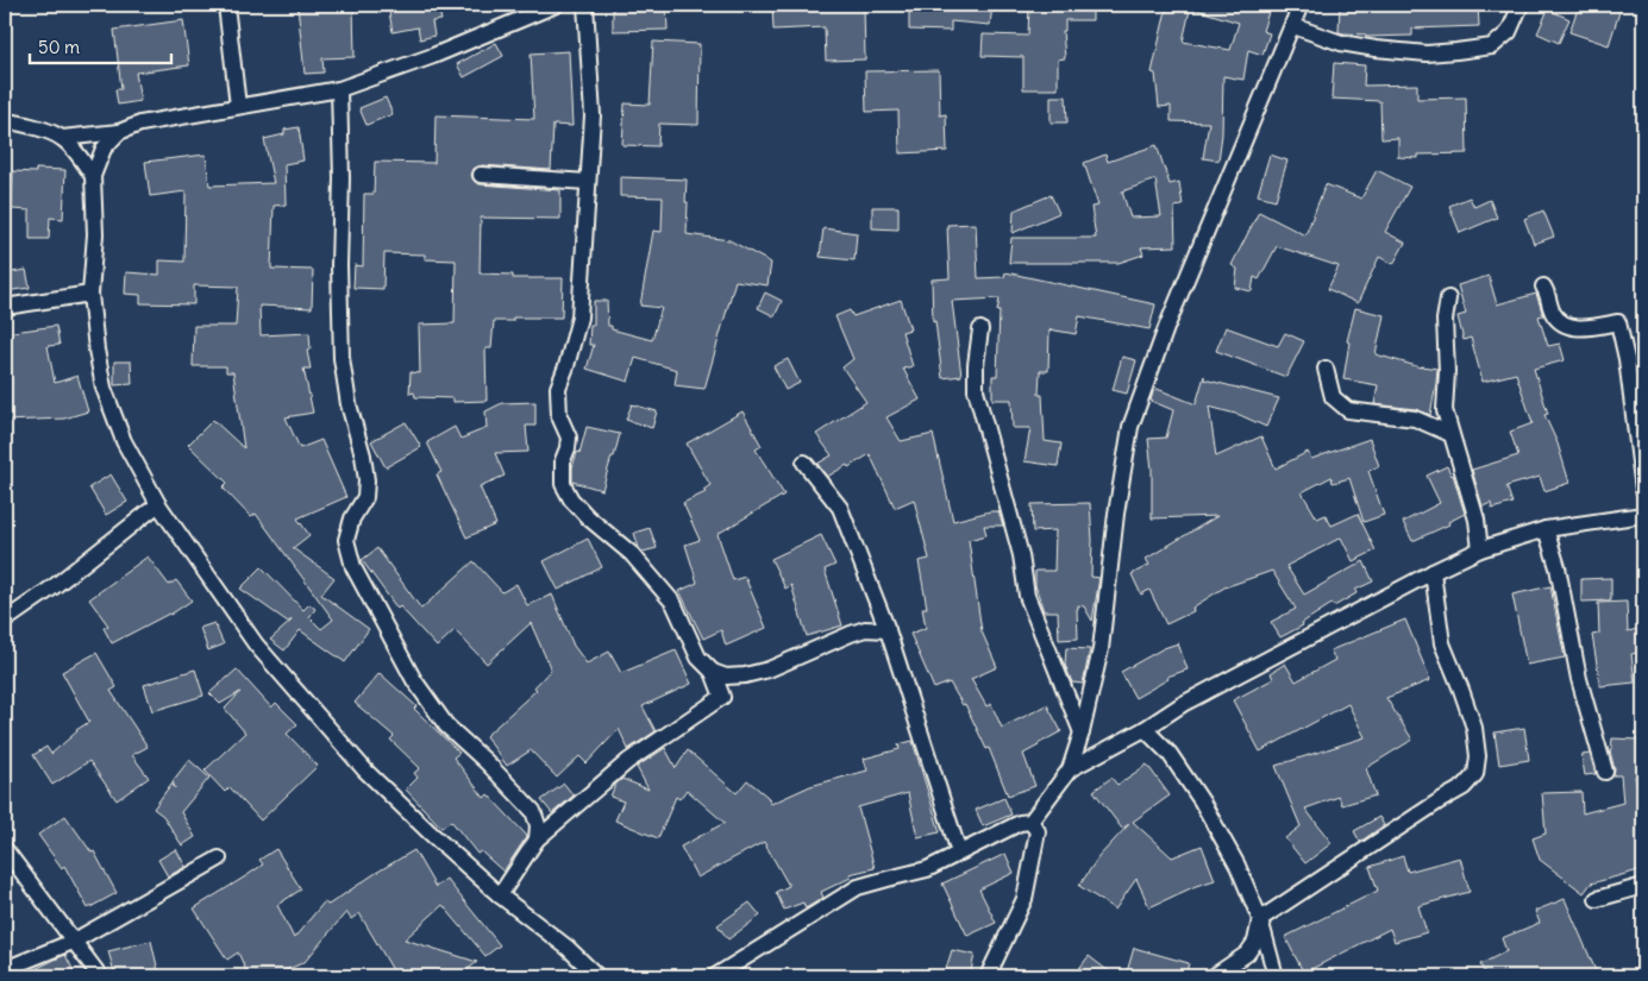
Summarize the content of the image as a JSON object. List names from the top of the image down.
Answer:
{
  "scale_bar": "50 m"
}
